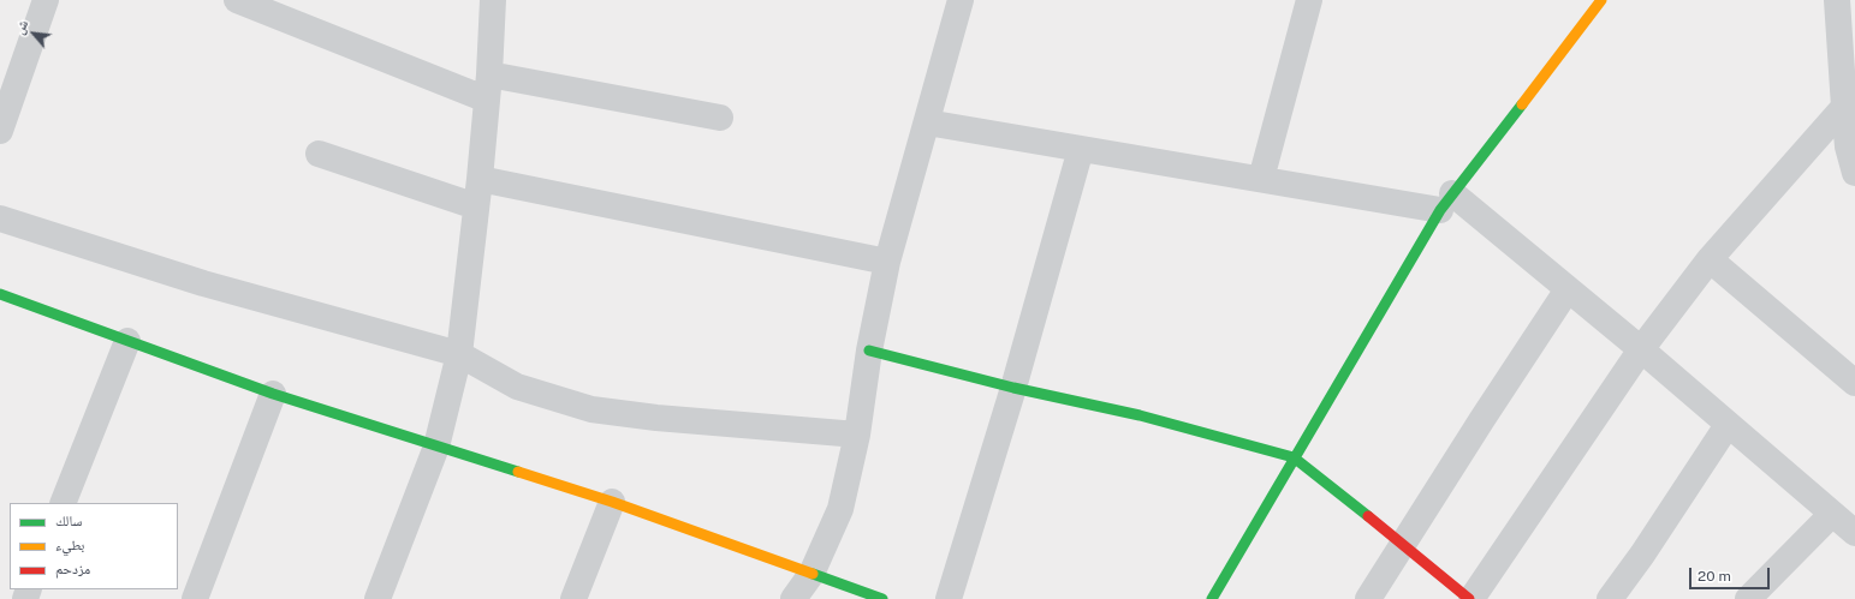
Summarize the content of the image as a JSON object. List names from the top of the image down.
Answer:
{
  "legend": ["سالك", "بطيء", "مزدحم"],
  "scale_bar": "20 m",
  "north": "top left"
}
